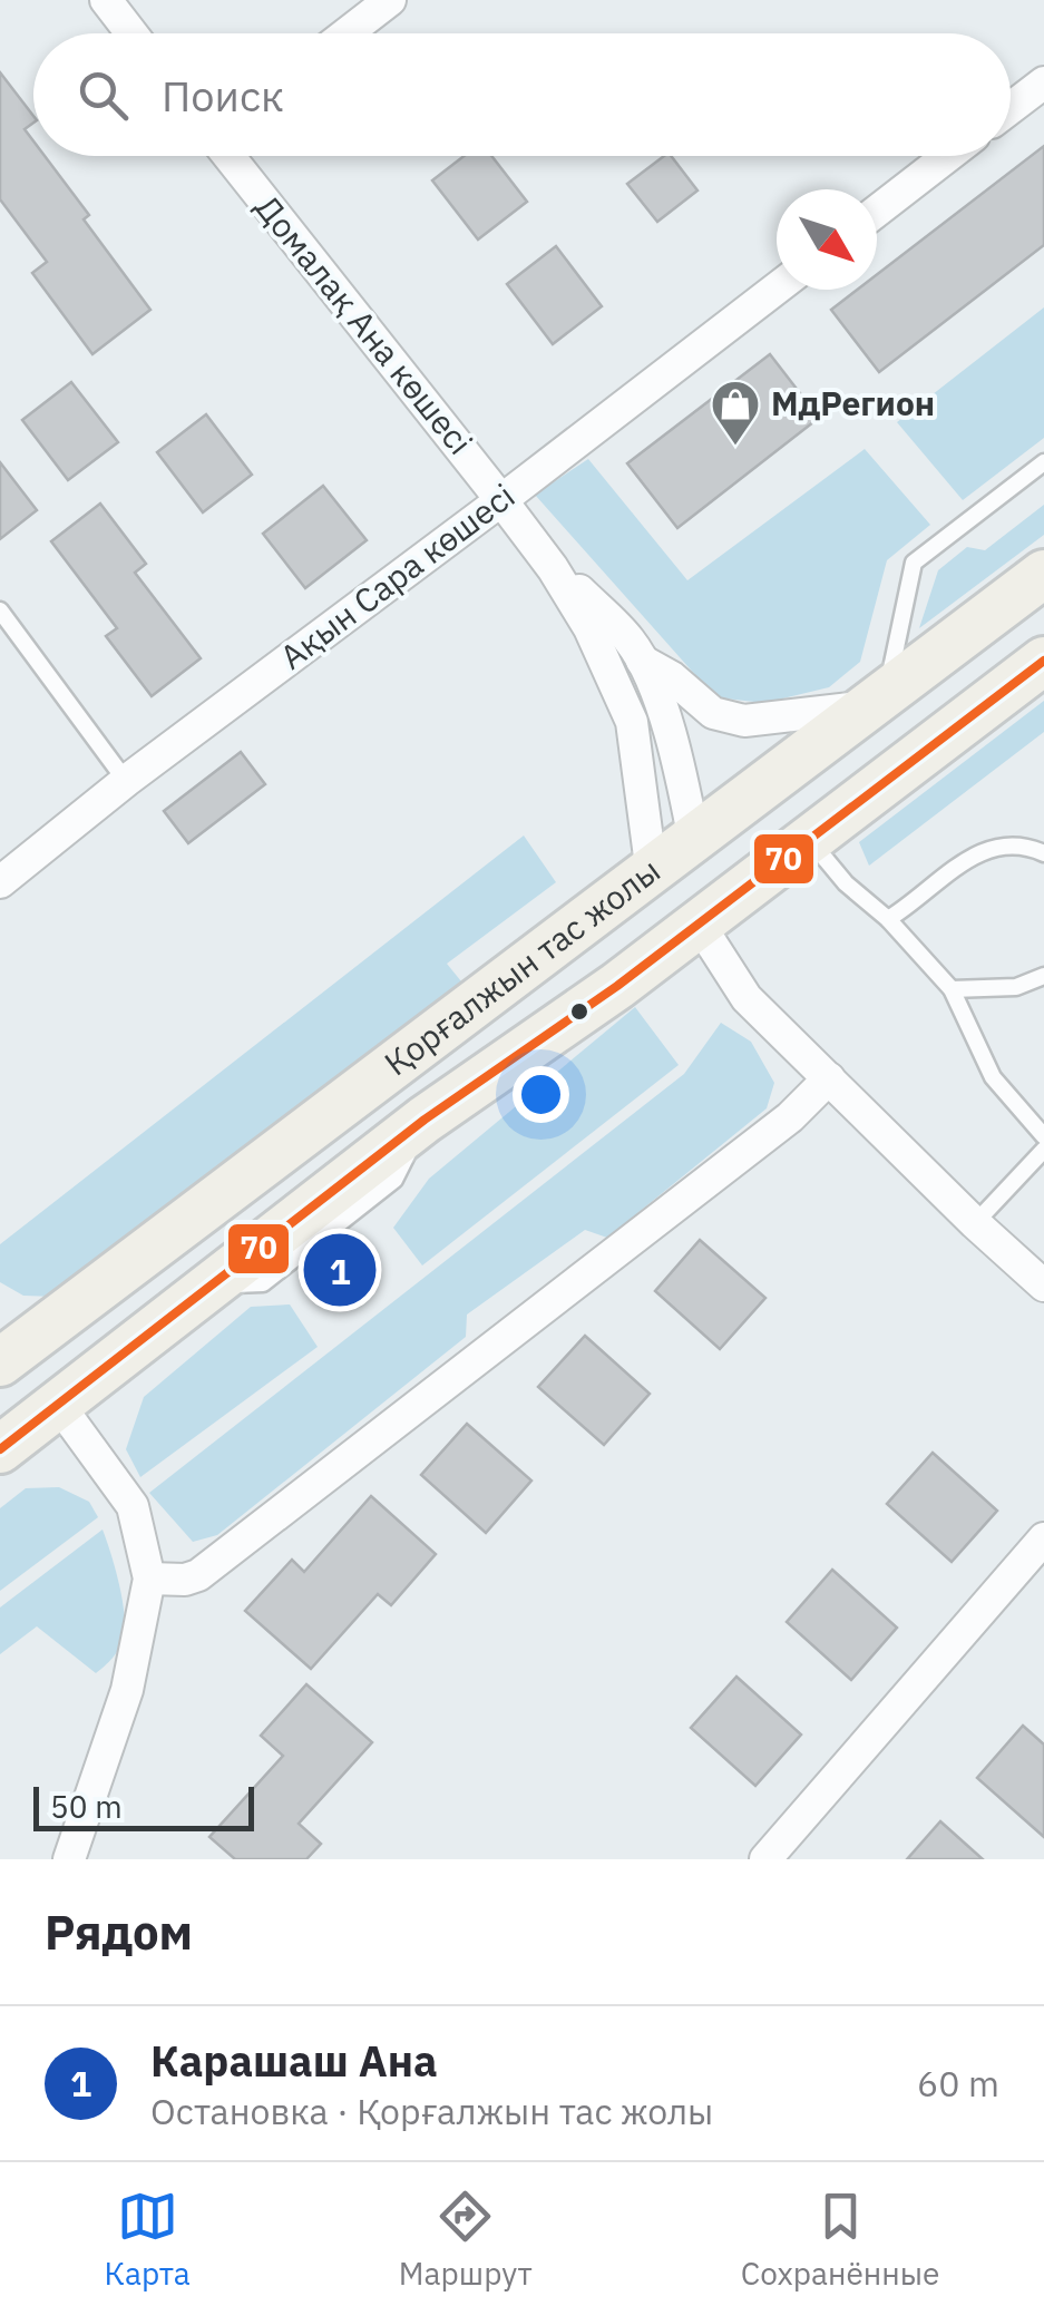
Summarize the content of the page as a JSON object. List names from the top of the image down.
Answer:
{
  "streets": {
    "main road": ["Қорғалжын тас жолы"],
    "street": ["Домалақ Ана көшесі", "Ақын Сара көшесі"]
  },
  "crossings": [
    ["Домалақ Ана көшесі", "Ақын Сара көшесі"],
    ["Домалақ Ана көшесі", "Қорғалжын тас жолы"]
  ],
  "places": {
    "shop": ["МдРегион"]
  },
  "lines": ["transit line 70"],
  "scale_bar": "50 m",
  "north": "bottom right",
  "page": {
    "search": "Поиск",
    "pins": "1",
    "scale": "50 m",
    "heading": "Рядом",
    "list": [
      {
        "mark": "1",
        "name": "Карашаш Ана",
        "note": "Остановка · Қорғалжын тас жолы",
        "value": "60 m"
      }
    ],
    "nav": ["Карта", "Маршрут", "Сохранённые"]
  }
}
